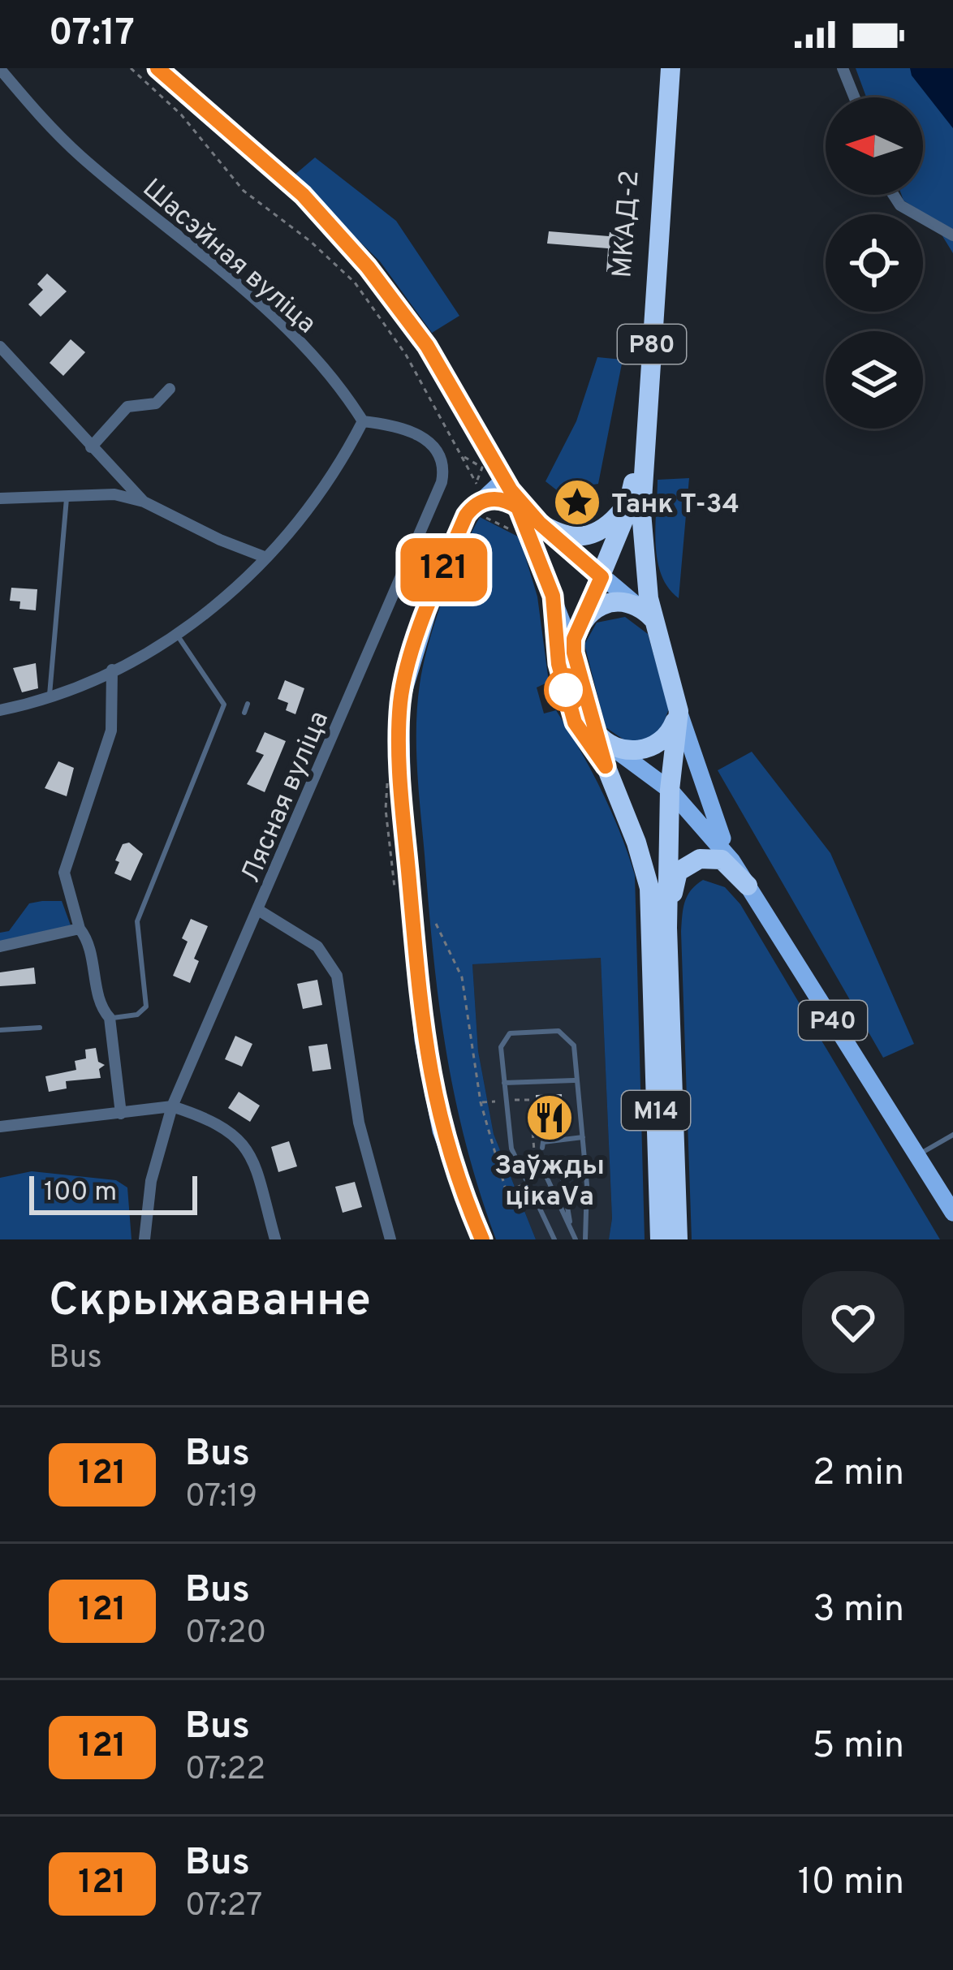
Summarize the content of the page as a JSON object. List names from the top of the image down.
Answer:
{
  "streets": {
    "highway": [
      "МКАД-2",
      "Р80",
      "Р40",
      "М14"
    ],
    "street": ["Шасэйная вуліца", "Лясная вуліца"]
  },
  "crossings": [
    ["МКАД-2", "Р80"],
    ["Р80", "М14"],
    ["Р40", "М14"]
  ],
  "places": {
    "place": ["Танк Т-34"],
    "restaurant": ["Заўжды цікаVа"]
  },
  "lines": ["bus line 121"],
  "scale_bar": "100 m",
  "north": "left",
  "page": {
    "status": "07:17",
    "on_map": "121",
    "scale": "100 m",
    "heading": ["Скрыжаванне", "Bus"],
    "list": [
      {
        "mark": "121",
        "name": "Bus",
        "note": "07:19",
        "value": "2 min"
      },
      {
        "mark": "121",
        "name": "Bus",
        "note": "07:20",
        "value": "3 min"
      },
      {
        "mark": "121",
        "name": "Bus",
        "note": "07:22",
        "value": "5 min"
      },
      {
        "mark": "121",
        "name": "Bus",
        "note": "07:27",
        "value": "10 min"
      }
    ]
  }
}
